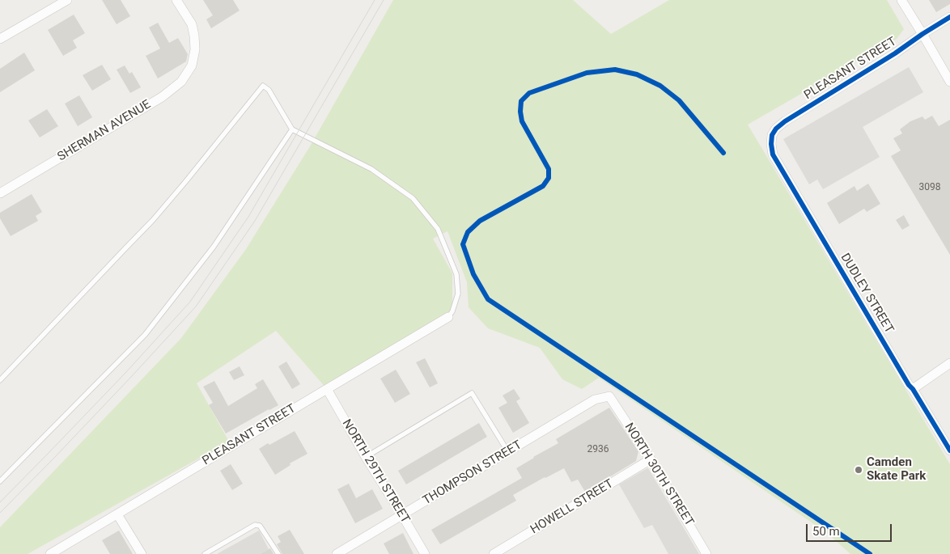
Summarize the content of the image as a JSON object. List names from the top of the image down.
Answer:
{
  "streets": {
    "street": [
      "PLEASANT STREET",
      "SHERMAN AVENUE",
      "DUDLEY STREET",
      "NORTH 29TH STREET",
      "THOMPSON STREET",
      "NORTH 30TH STREET",
      "HOWELL STREET"
    ]
  },
  "crossings": [
    ["PLEASANT STREET", "DUDLEY STREET"],
    ["PLEASANT STREET", "NORTH 29TH STREET"],
    ["NORTH 29TH STREET", "THOMPSON STREET"],
    ["THOMPSON STREET", "NORTH 30TH STREET"],
    ["NORTH 30TH STREET", "HOWELL STREET"]
  ],
  "places": ["Camden Skate Park"],
  "house_numbers": ["3098", "2936"],
  "scale_bar": "50 m"
}
